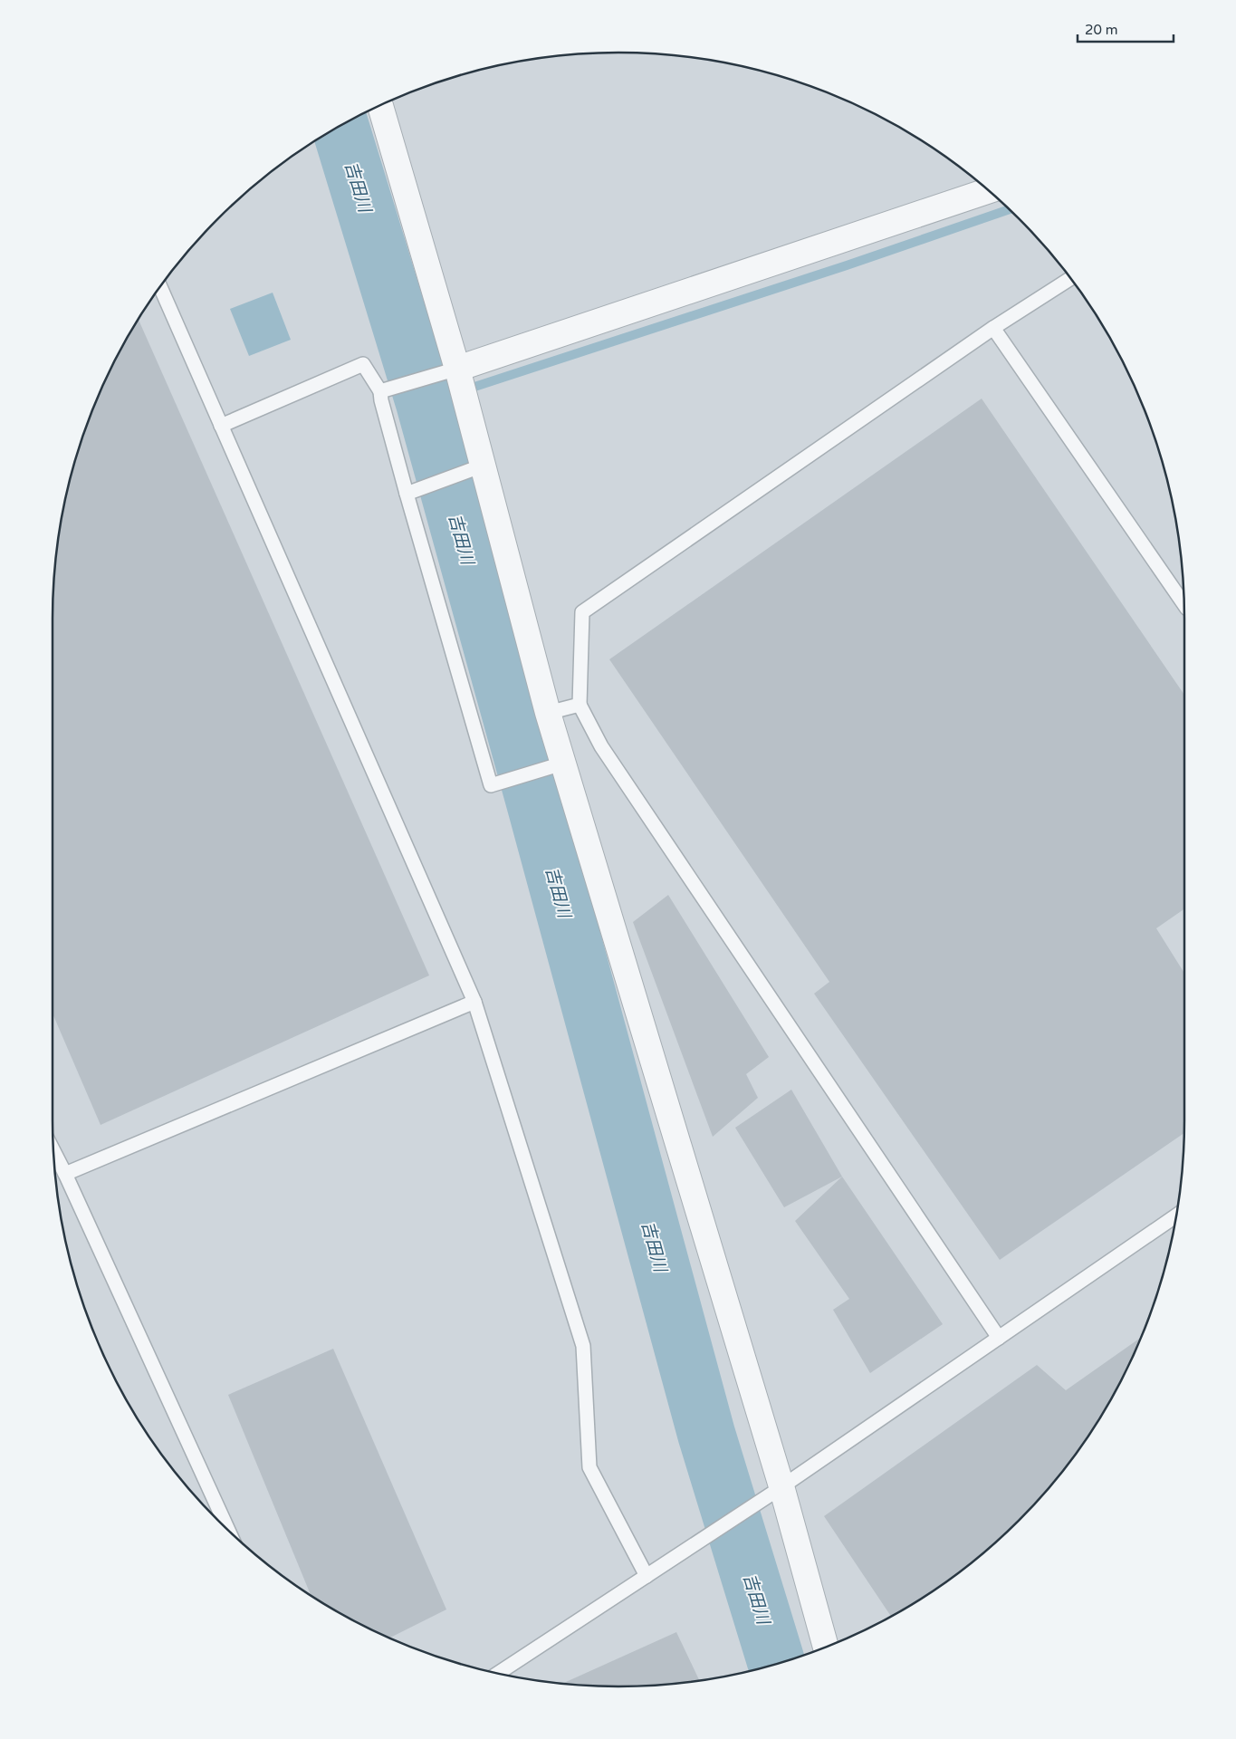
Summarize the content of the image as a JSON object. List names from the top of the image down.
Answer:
{
  "water": ["吉田川"],
  "scale_bar": "20 m"
}
